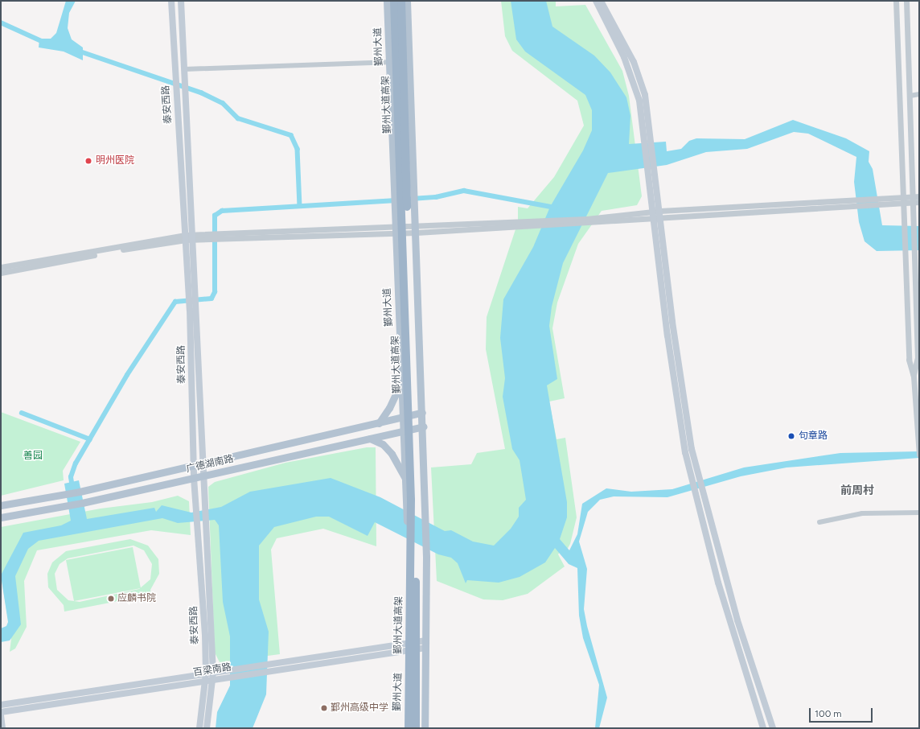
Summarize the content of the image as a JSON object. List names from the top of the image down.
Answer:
{
  "streets": {
    "highway": ["鄞州大道高架"],
    "main road": [
      "鄞州大道",
      "泰安西路",
      "广德湖南路",
      "百梁南路"
    ]
  },
  "crossings": [
    ["鄞州大道", "鄞州大道高架"],
    ["鄞州大道", "广德湖南路"],
    ["鄞州大道", "百梁南路"],
    ["泰安西路", "广德湖南路"],
    ["泰安西路", "百梁南路"]
  ],
  "districts": ["前周村"],
  "parks": ["善园"],
  "places": [
    "明州医院",
    "句章路",
    "应麟书院",
    "鄞州高级中学"
  ],
  "scale_bar": "100 m"
}
